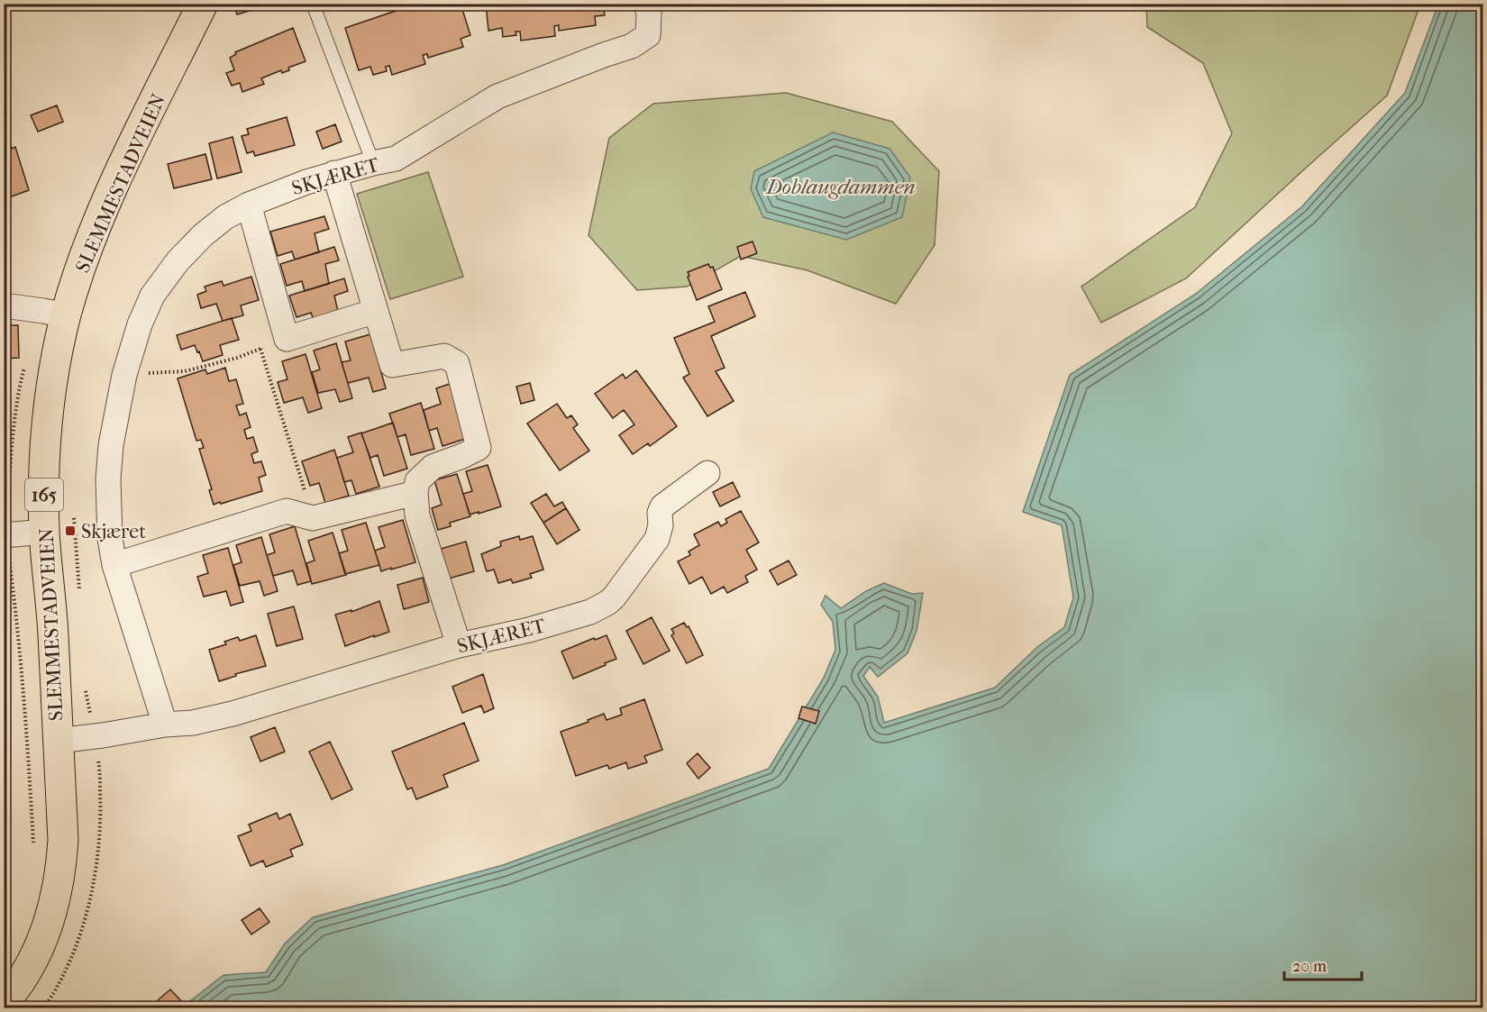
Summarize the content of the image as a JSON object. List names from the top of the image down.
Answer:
{
  "streets": {
    "main road": ["SLEMMESTADVEIEN", "165"],
    "street": ["SKJÆRET"]
  },
  "crossings": [
    ["SKJÆRET", "SLEMMESTADVEIEN"]
  ],
  "water": ["Doblaugdammen"],
  "places": {
    "transit": ["Skjæret"]
  },
  "scale_bar": "20 m"
}
